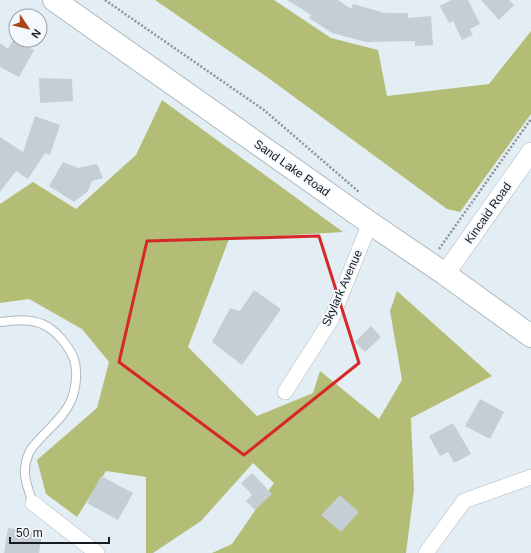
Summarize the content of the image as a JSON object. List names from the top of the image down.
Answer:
{
  "streets": {
    "main road": ["Sand Lake Road"],
    "street": ["Kincaid Road", "Skylark Avenue"]
  },
  "crossings": [
    ["Sand Lake Road", "Kincaid Road"],
    ["Sand Lake Road", "Skylark Avenue"]
  ],
  "scale_bar": "50 m",
  "north": "bottom right"
}
